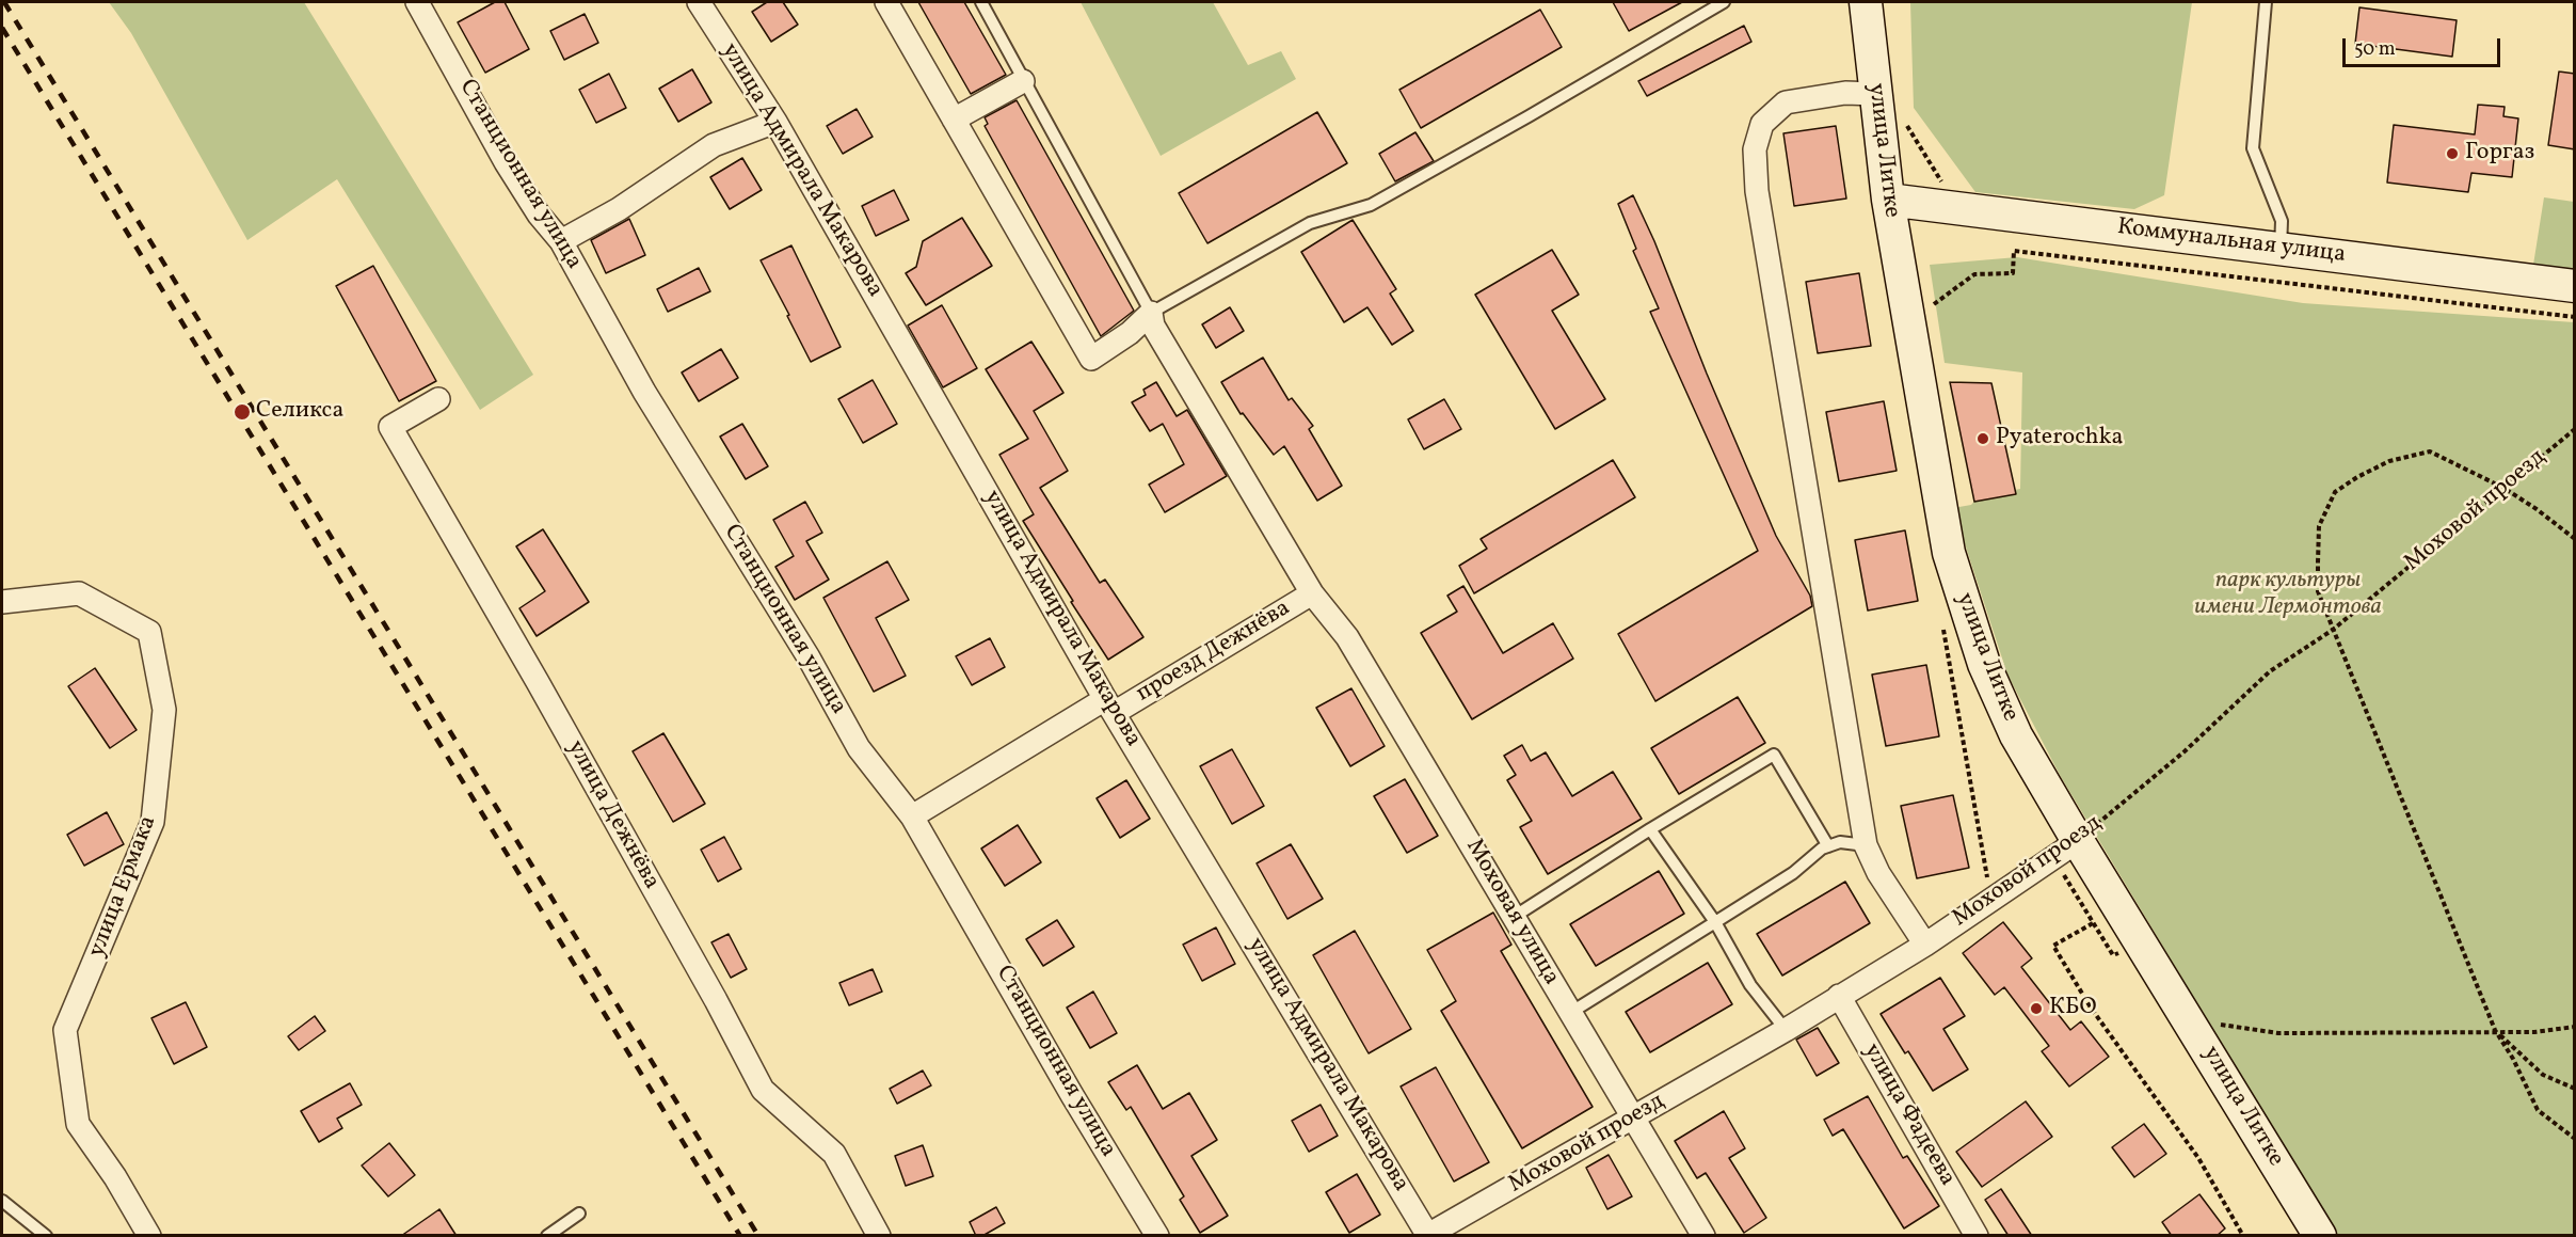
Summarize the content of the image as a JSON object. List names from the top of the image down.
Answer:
{
  "streets": {
    "main road": ["улица Литке", "Коммунальная улица"],
    "street": [
      "улица Адмирала Макарова",
      "Станционная улица",
      "Моховой проезд",
      "проезд Дежнёва",
      "улица Дежнёва",
      "улица Ермака",
      "Моховая улица",
      "улица Фадеева"
    ]
  },
  "crossings": [
    ["улица Литке", "Коммунальная улица"],
    ["улица Литке", "Моховой проезд"],
    ["улица Адмирала Макарова", "Моховой проезд"],
    ["улица Адмирала Макарова", "проезд Дежнёва"],
    ["Станционная улица", "проезд Дежнёва"],
    ["Моховой проезд", "Моховая улица"],
    ["Моховой проезд", "улица Фадеева"],
    ["проезд Дежнёва", "Моховая улица"]
  ],
  "parks": ["парк культуры имени Лермонтова"],
  "places": [
    "Горгаз",
    "Селикса",
    "Pyaterochka",
    "КБО"
  ],
  "scale_bar": "50 m"
}
